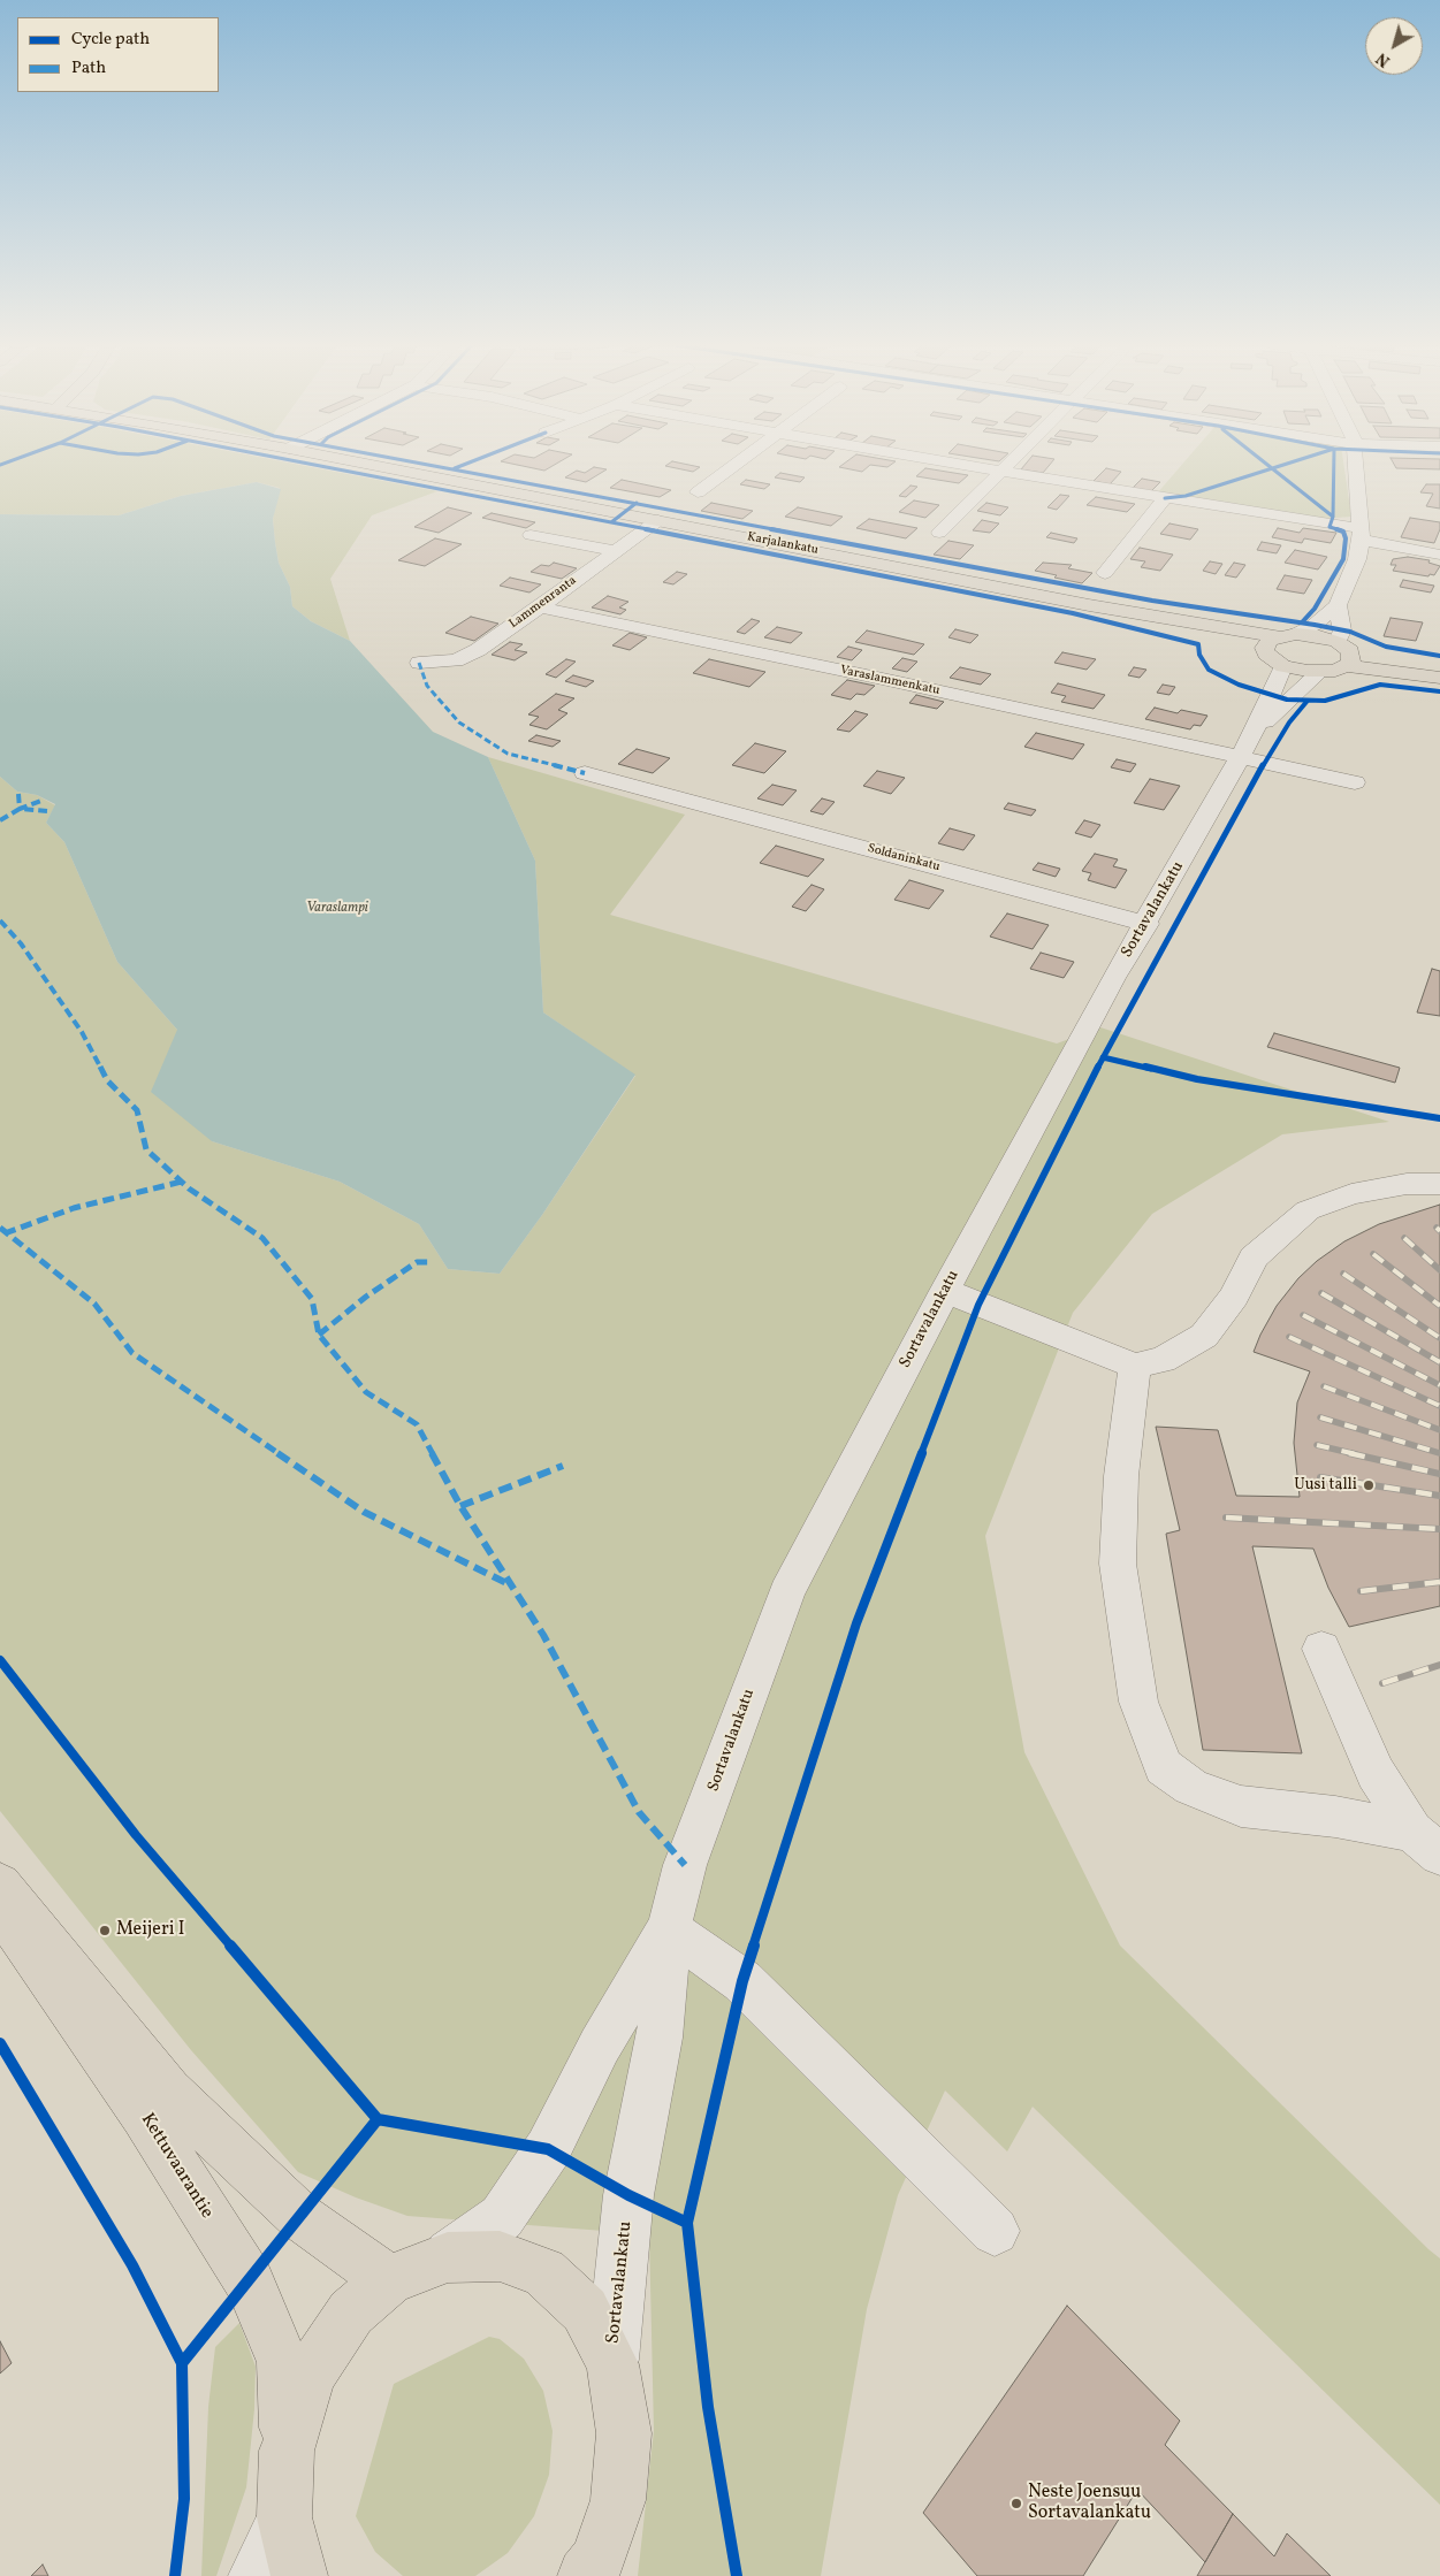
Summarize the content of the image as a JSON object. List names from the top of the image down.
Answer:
{
  "streets": {
    "main road": ["Karjalankatu", "Kettuvaarantie"],
    "street": [
      "Lammenranta",
      "Varaslammenkatu",
      "Soldaninkatu",
      "Sortavalankatu"
    ]
  },
  "crossings": [
    ["Karjalankatu", "Lammenranta"],
    ["Lammenranta", "Varaslammenkatu"],
    ["Varaslammenkatu", "Sortavalankatu"],
    ["Soldaninkatu", "Sortavalankatu"]
  ],
  "water": ["Varaslampi"],
  "places": ["Uusi talli", "Meijeri I", "Neste Joensuu Sortavalankatu"],
  "legend": ["Cycle path", "Path"],
  "north": "bottom left"
}
